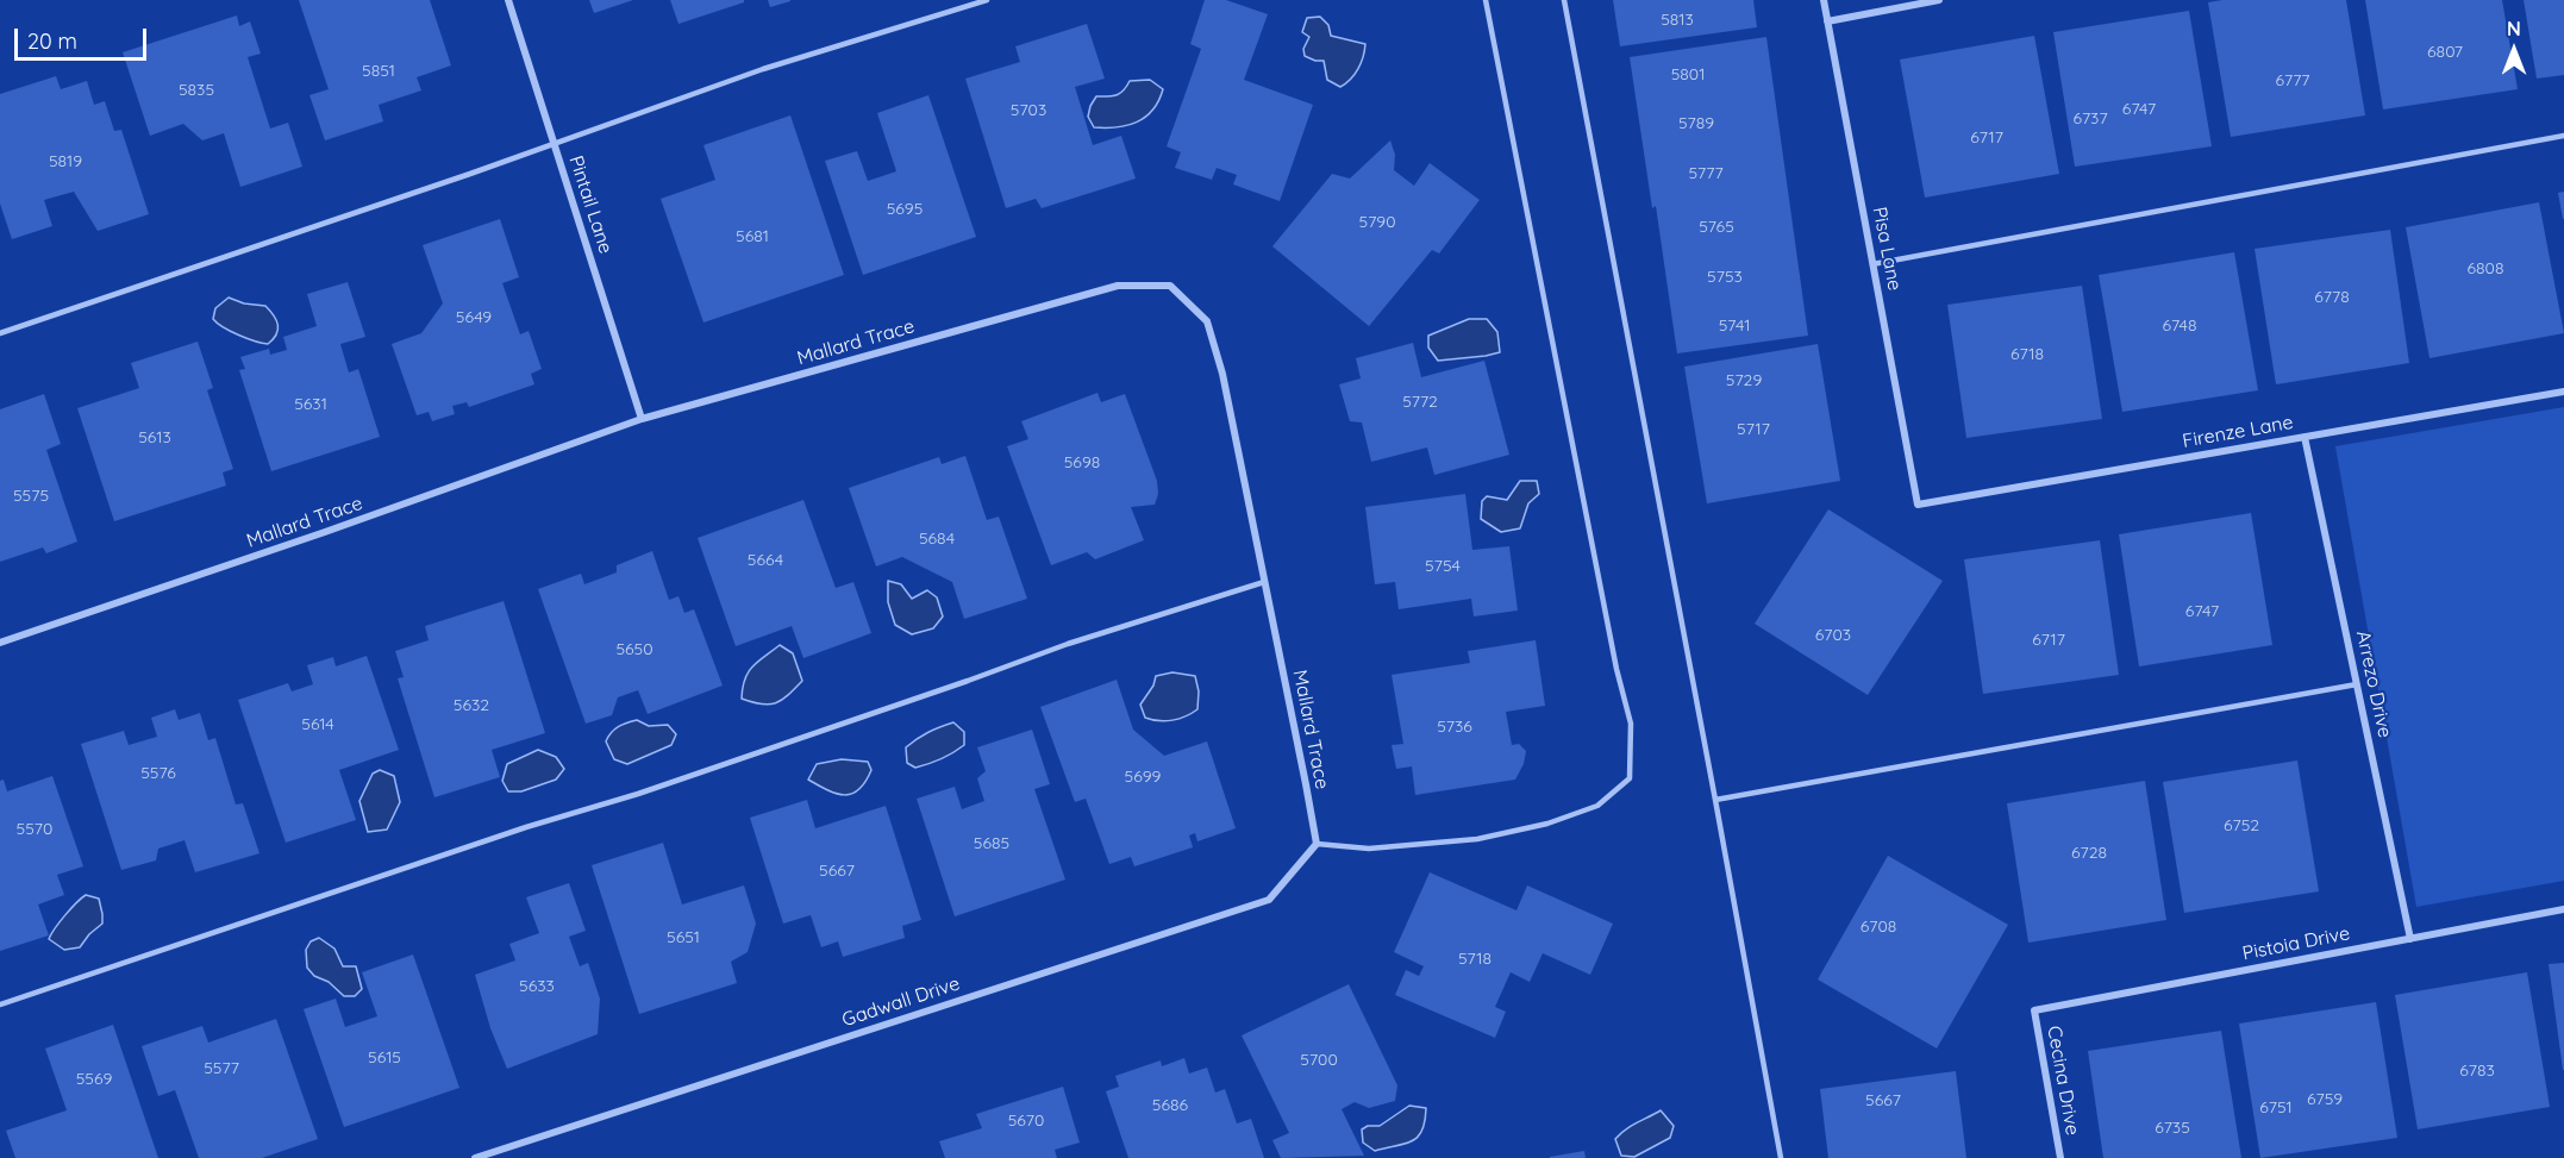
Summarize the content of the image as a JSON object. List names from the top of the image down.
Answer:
{
  "streets": {
    "street": [
      "Pintail Lane",
      "Pisa Lane",
      "Mallard Trace",
      "Firenze Lane",
      "Arrezo Drive",
      "Pistoia Drive",
      "Gadwall Drive",
      "Cecina Drive"
    ]
  },
  "crossings": [
    ["Pintail Lane", "Mallard Trace"],
    ["Pisa Lane", "Firenze Lane"],
    ["Mallard Trace", "Gadwall Drive"],
    ["Firenze Lane", "Arrezo Drive"],
    ["Arrezo Drive", "Pistoia Drive"],
    ["Pistoia Drive", "Cecina Drive"]
  ],
  "house_numbers": [
    "5813",
    "6807",
    "5851",
    "5801",
    "6777",
    "5835",
    "6747",
    "5703",
    "6737",
    "5789",
    "6717",
    "5819",
    "5777",
    "5695",
    "5790",
    "5765",
    "5681",
    "6808",
    "5753",
    "6778",
    "5649",
    "5741",
    "6748",
    "6718",
    "5729",
    "5772",
    "5631",
    "5717",
    "5613",
    "5698",
    "5575",
    "5684",
    "5664",
    "5754",
    "6747",
    "6703",
    "6717",
    "5650",
    "5632",
    "5614",
    "5736",
    "5576",
    "5699",
    "6752",
    "5570",
    "5685",
    "6728",
    "5667",
    "6708",
    "5651",
    "5718",
    "5633",
    "5615",
    "5700",
    "5577",
    "6783",
    "5569",
    "6759",
    "5667",
    "5686",
    "6751",
    "5670",
    "6735"
  ],
  "scale_bar": "20 m",
  "north": "top"
}
